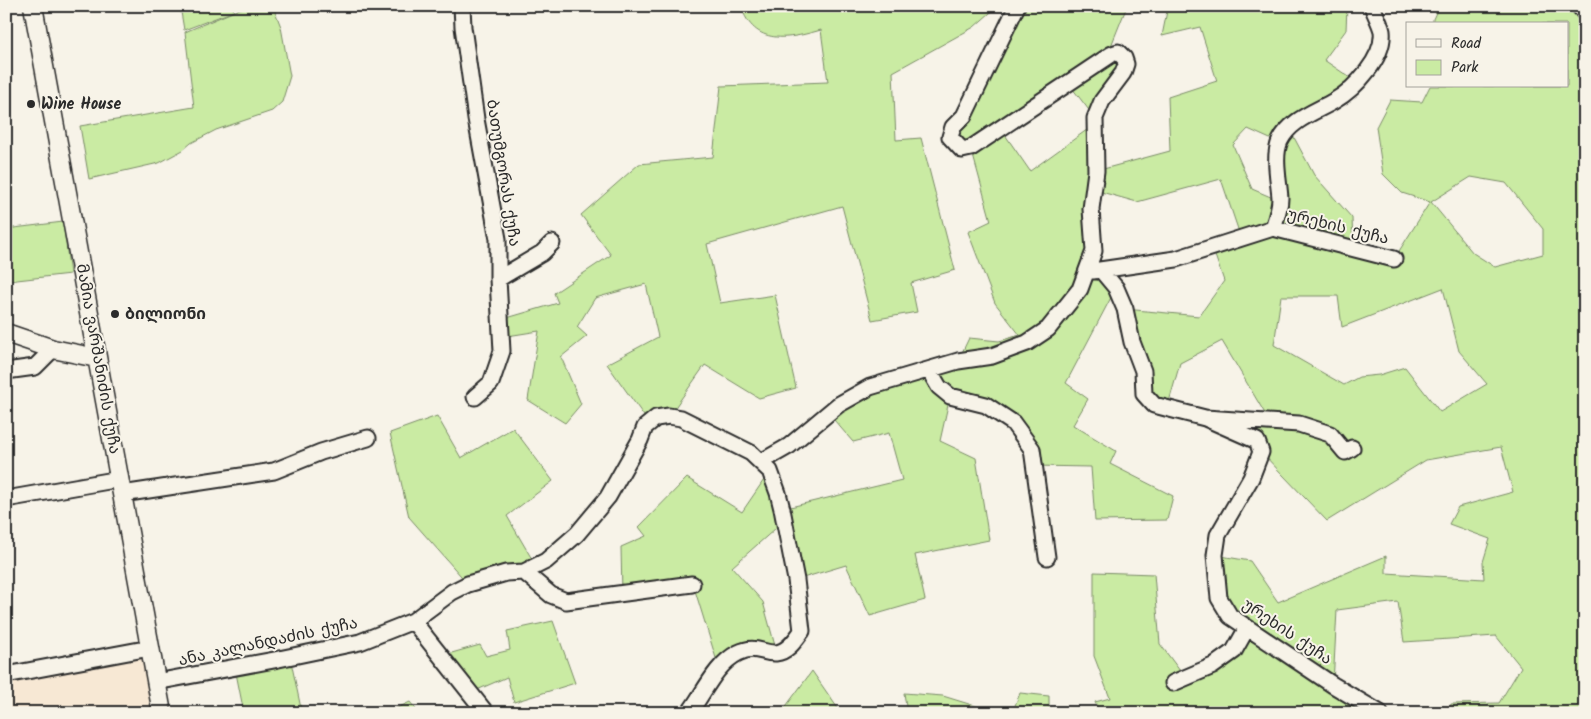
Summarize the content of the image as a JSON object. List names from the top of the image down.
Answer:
{
  "streets": {
    "street": [
      "ბათუმგორას ქუჩა",
      "ურეხის ქუჩა",
      "მამია ვარშანიძის ქუჩა",
      "ანა კალანდაძის ქუჩა"
    ]
  },
  "crossings": [
    ["მამია ვარშანიძის ქუჩა", "ანა კალანდაძის ქუჩა"]
  ],
  "places": ["Wine House", "ბილიონი"],
  "legend": ["Road", "Park"]
}
